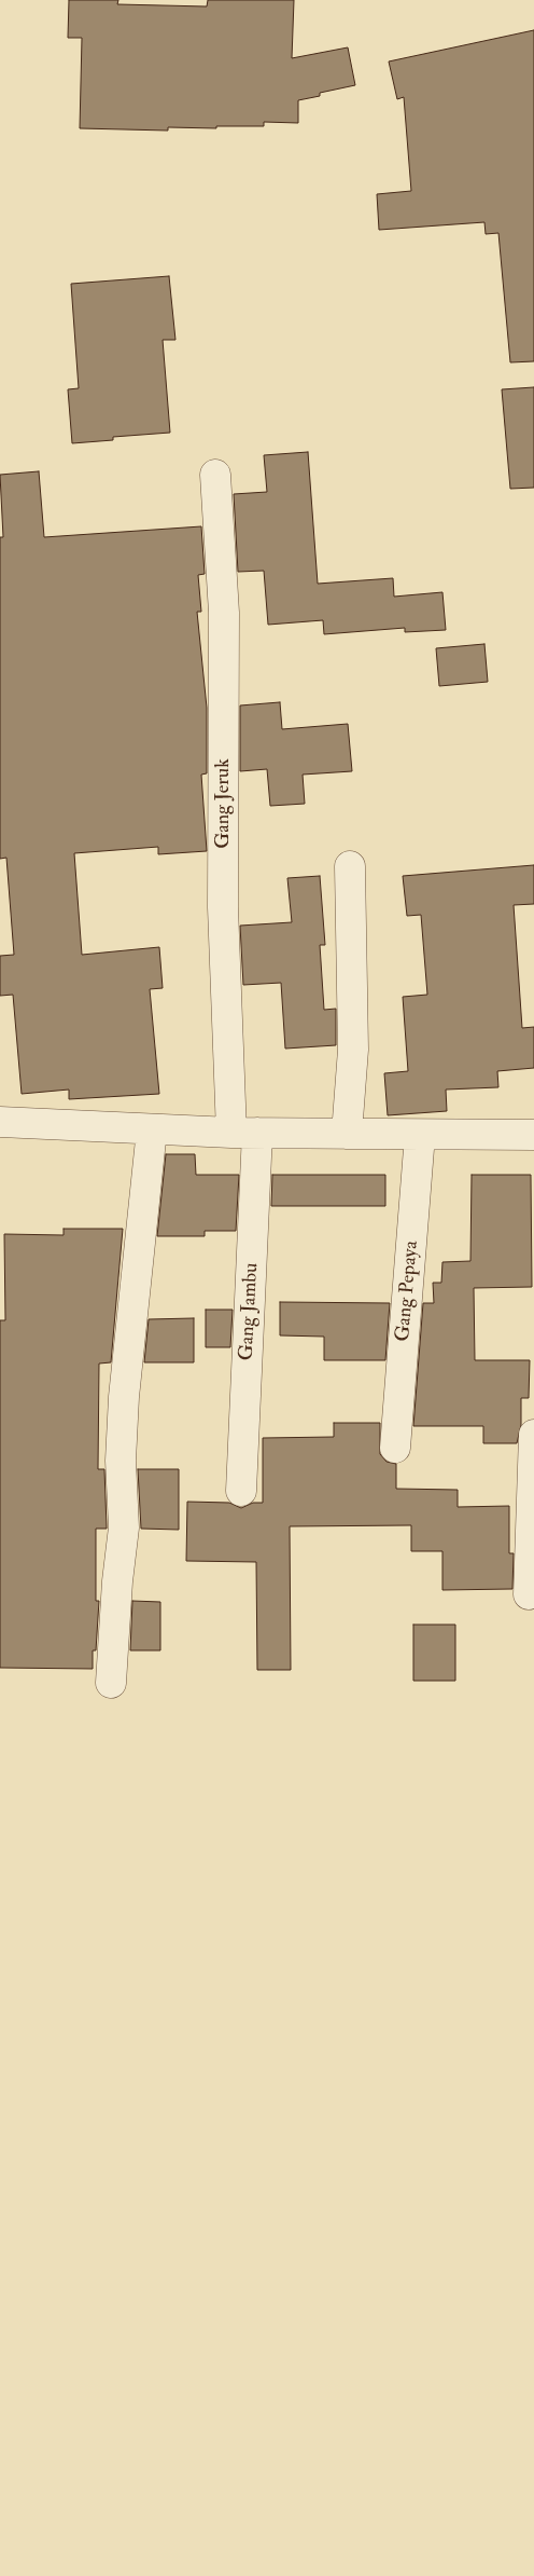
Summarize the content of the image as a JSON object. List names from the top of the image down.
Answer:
{
  "streets": {
    "street": ["Gang Jeruk", "Gang Pepaya", "Gang Jambu"]
  },
  "crossings": [
    ["Gang Jeruk", "Gang Jambu"]
  ]
}
